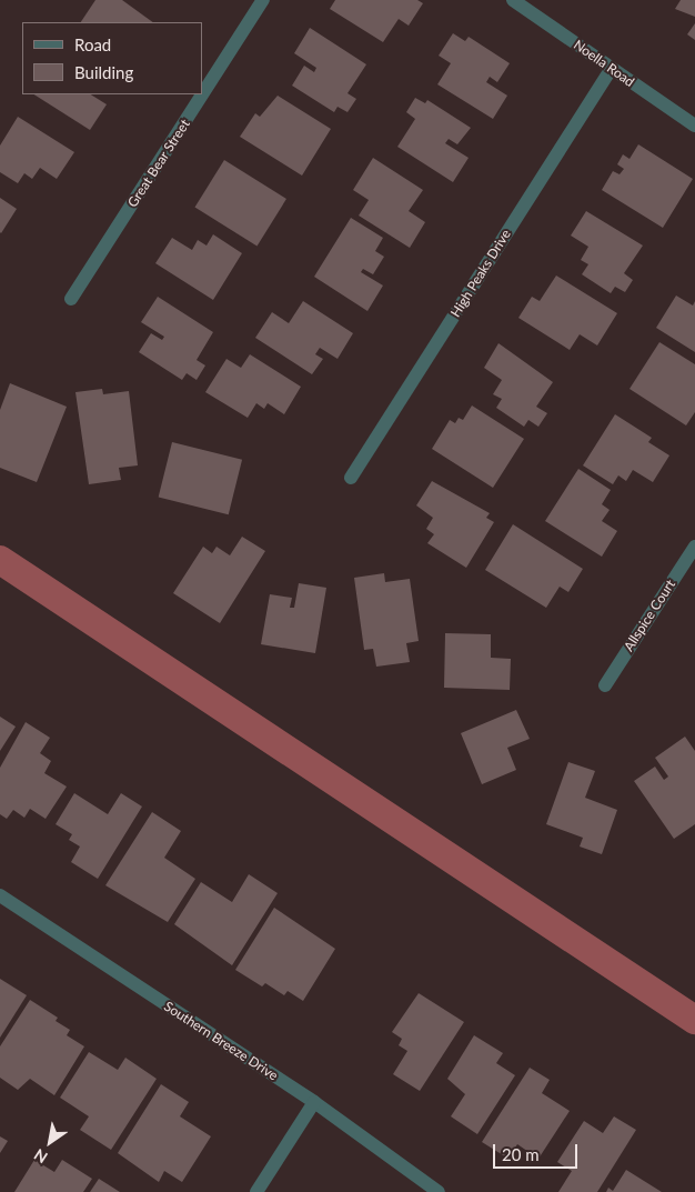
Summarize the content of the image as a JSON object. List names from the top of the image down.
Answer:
{
  "streets": {
    "street": [
      "Noella Road",
      "Great Bear Street",
      "High Peaks Drive",
      "Allspice Court",
      "Southern Breeze Drive"
    ]
  },
  "crossings": [
    ["Noella Road", "High Peaks Drive"]
  ],
  "legend": ["Road", "Building"],
  "scale_bar": "20 m",
  "north": "bottom left"
}
